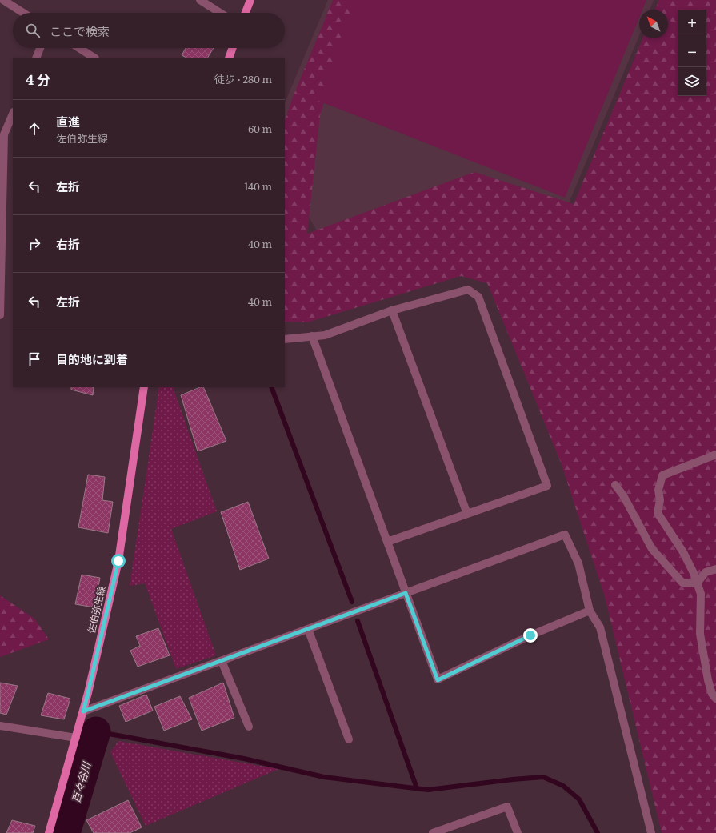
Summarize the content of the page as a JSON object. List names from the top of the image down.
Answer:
{
  "streets": {
    "main road": ["佐伯弥生線"]
  },
  "water": ["百々谷川"],
  "north": "top left",
  "page": {
    "map_buttons": ["+", "−"],
    "search": "ここで検索",
    "heading": ["4 分", "徒歩 · 280 m"],
    "list": [
      ["直進", "佐伯弥生線", "60 m"],
      ["左折", "140 m"],
      ["右折", "40 m"],
      ["左折", "40 m"],
      "目的地に到着"
    ]
  }
}
